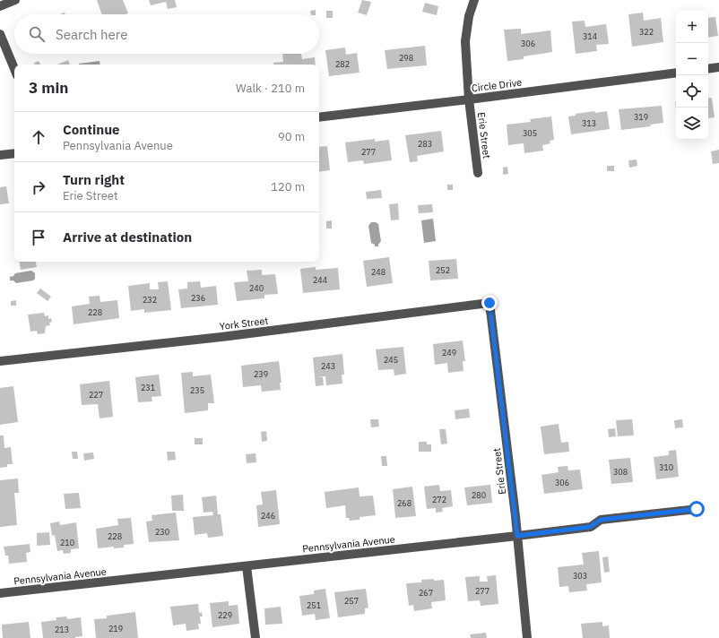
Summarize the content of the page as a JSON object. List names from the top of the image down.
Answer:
{
  "streets": {
    "street": [
      "Circle Drive",
      "Erie Street",
      "York Street",
      "Pennsylvania Avenue"
    ]
  },
  "crossings": [
    ["Circle Drive", "Erie Street"],
    ["Erie Street", "York Street"],
    ["Erie Street", "Pennsylvania Avenue"]
  ],
  "house_numbers": [
    "322",
    "314",
    "306",
    "298",
    "282",
    "319",
    "313",
    "305",
    "283",
    "277",
    "252",
    "248",
    "244",
    "240",
    "236",
    "232",
    "228",
    "249",
    "245",
    "243",
    "239",
    "231",
    "235",
    "227",
    "310",
    "308",
    "306",
    "280",
    "272",
    "268",
    "246",
    "230",
    "228",
    "210",
    "303",
    "277",
    "267",
    "257",
    "251",
    "229",
    "219",
    "213"
  ],
  "page": {
    "map_buttons": ["+", "−"],
    "search": "Search here",
    "heading": ["3 min", "Walk · 210 m"],
    "list": [
      ["Continue", "Pennsylvania Avenue", "90 m"],
      ["Turn right", "Erie Street", "120 m"],
      "Arrive at destination"
    ]
  }
}
